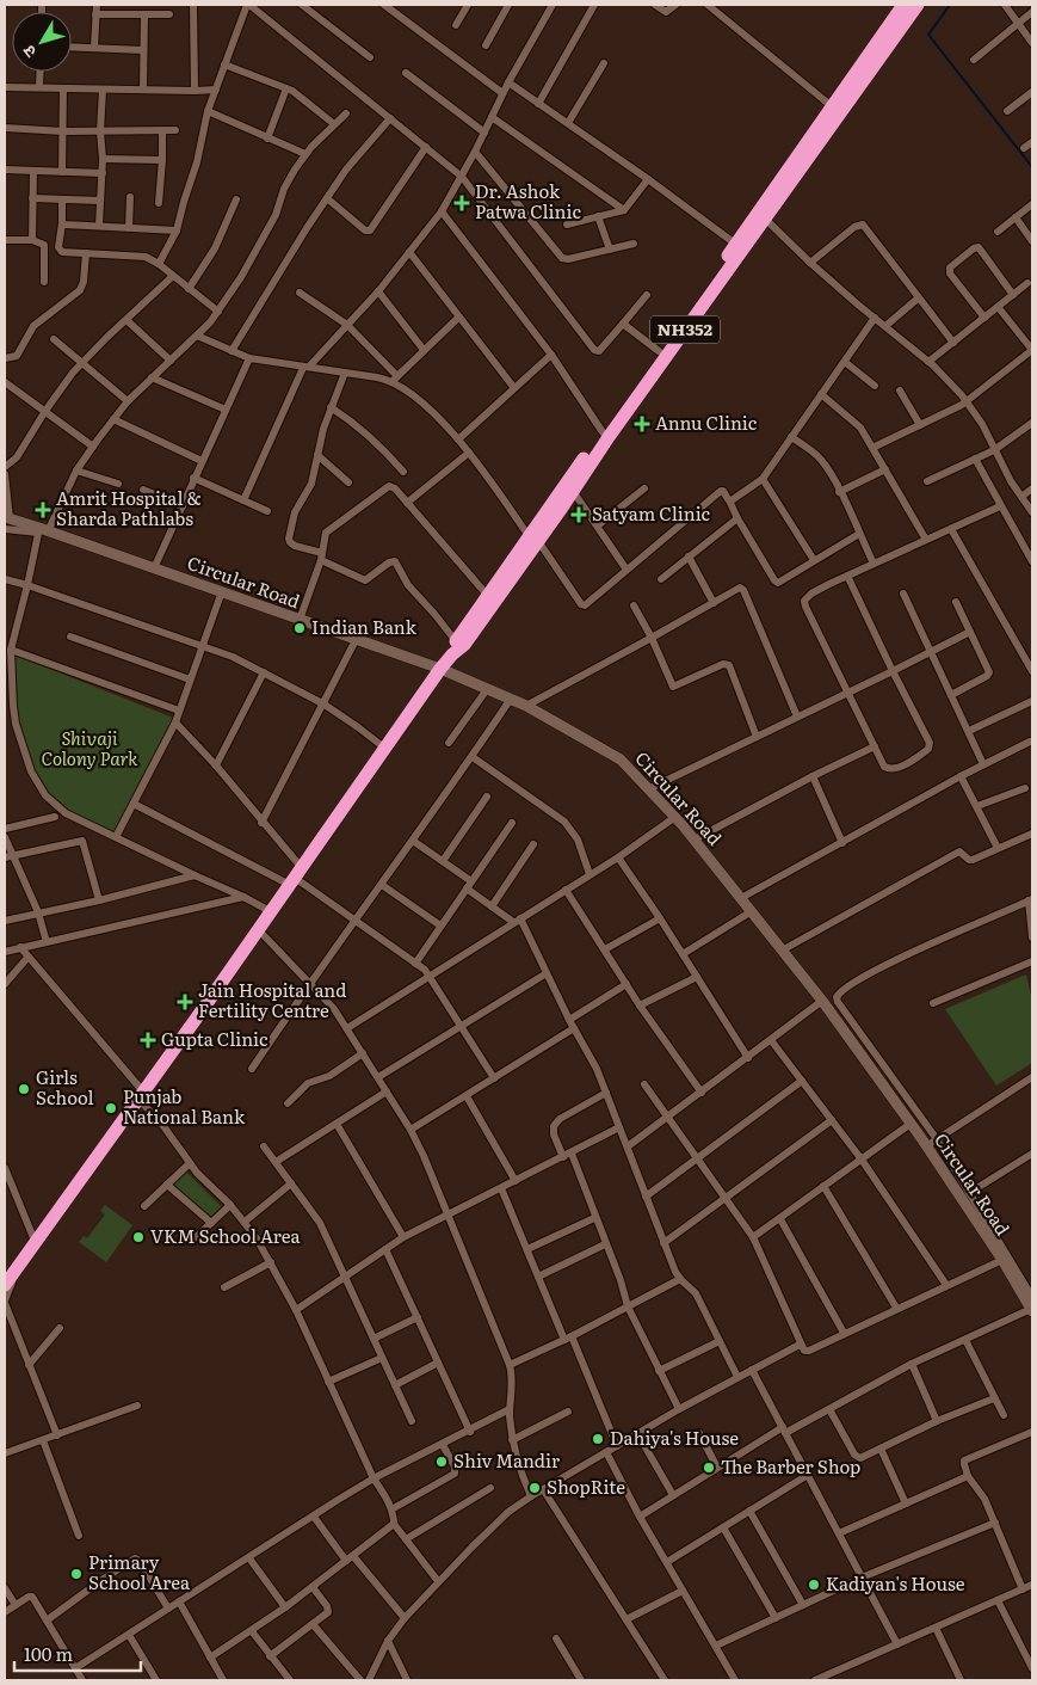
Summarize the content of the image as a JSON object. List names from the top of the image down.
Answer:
{
  "streets": {
    "highway": ["NH352"],
    "main road": ["Circular Road"]
  },
  "crossings": [
    ["NH352", "Circular Road"]
  ],
  "parks": ["Shivaji Colony Park"],
  "places": {
    "health": [
      "Dr. Ashok Patwa Clinic",
      "Annu Clinic",
      "Amrit Hospital & Sharda Pathlabs",
      "Satyam Clinic",
      "Jain Hospital and Fertility Centre",
      "Gupta Clinic"
    ],
    "other": [
      "Indian Bank",
      "Girls School",
      "Punjab National Bank",
      "VKM School Area",
      "Dahiya's House",
      "Shiv Mandir",
      "The Barber Shop",
      "ShopRite",
      "Primary School Area",
      "Kadiyan's House"
    ]
  },
  "scale_bar": "100 m",
  "north": "bottom left"
}
